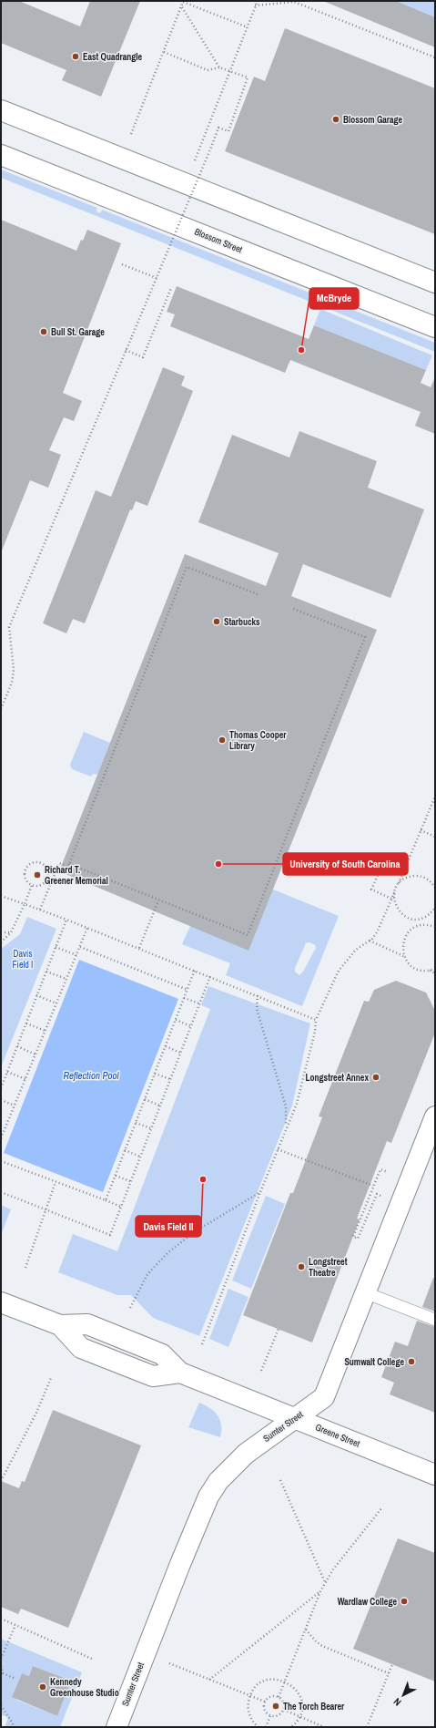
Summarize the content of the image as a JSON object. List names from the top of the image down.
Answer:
{
  "streets": {
    "street": ["Blossom Street", "Sumter Street", "Greene Street"]
  },
  "crossings": [
    ["Sumter Street", "Greene Street"]
  ],
  "water": ["Reflection Pool"],
  "parks": ["Davis Field I"],
  "places": [
    "East Quadrangle",
    "Blossom Garage",
    "Bull St. Garage",
    "McBryde",
    "Starbucks",
    "Thomas Cooper Library",
    "University of South Carolina",
    "Richard T. Greener Memorial",
    "Longstreet Annex",
    "Davis Field ll",
    "Longstreet Theatre",
    "Sumwalt College",
    "Wardlaw College",
    "Kennedy Greenhouse Studio",
    "The Torch Bearer"
  ],
  "north": "bottom left"
}
